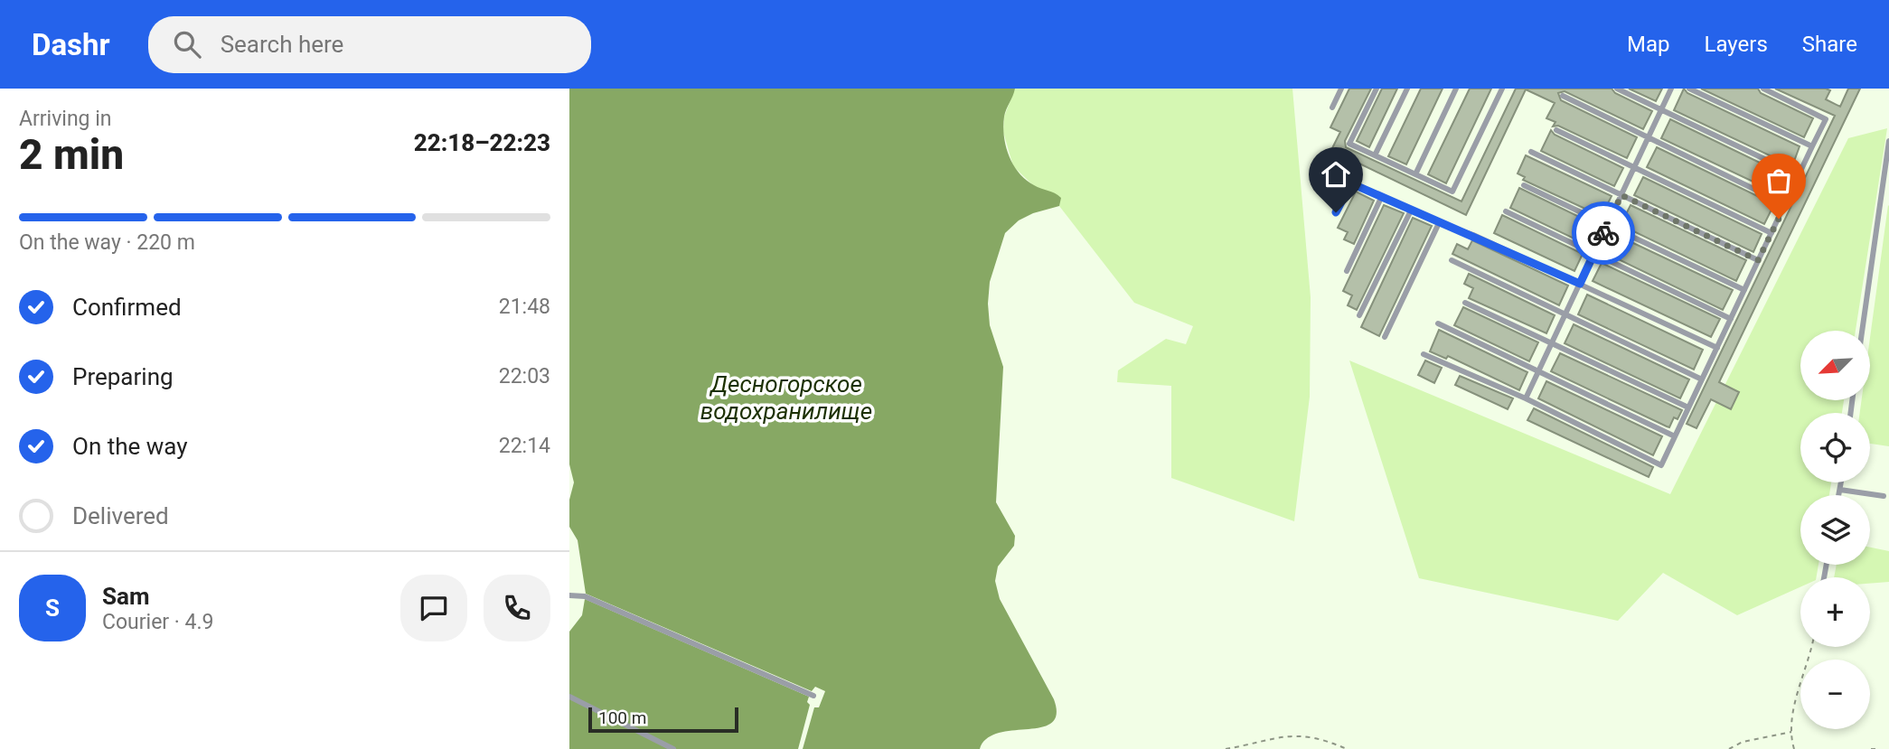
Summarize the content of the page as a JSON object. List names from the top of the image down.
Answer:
{
  "water": ["Десногорское водохранилище"],
  "scale_bar": "100 m",
  "north": "bottom left",
  "page": {
    "header": "Dashr",
    "search": "Search here",
    "nav": ["Map", "Layers", "Share"],
    "heading": ["2 min", "Arriving in", "22:18–22:23"],
    "panel": ["Sam", "Courier · 4.9"],
    "bar": "On the way · 220 m",
    "list": [
      ["Confirmed", "21:48"],
      ["Preparing", "22:03"],
      ["On the way", "22:14"],
      "Delivered"
    ],
    "map_buttons": ["+", "−"],
    "round": "S",
    "scale": "100 m"
  }
}
